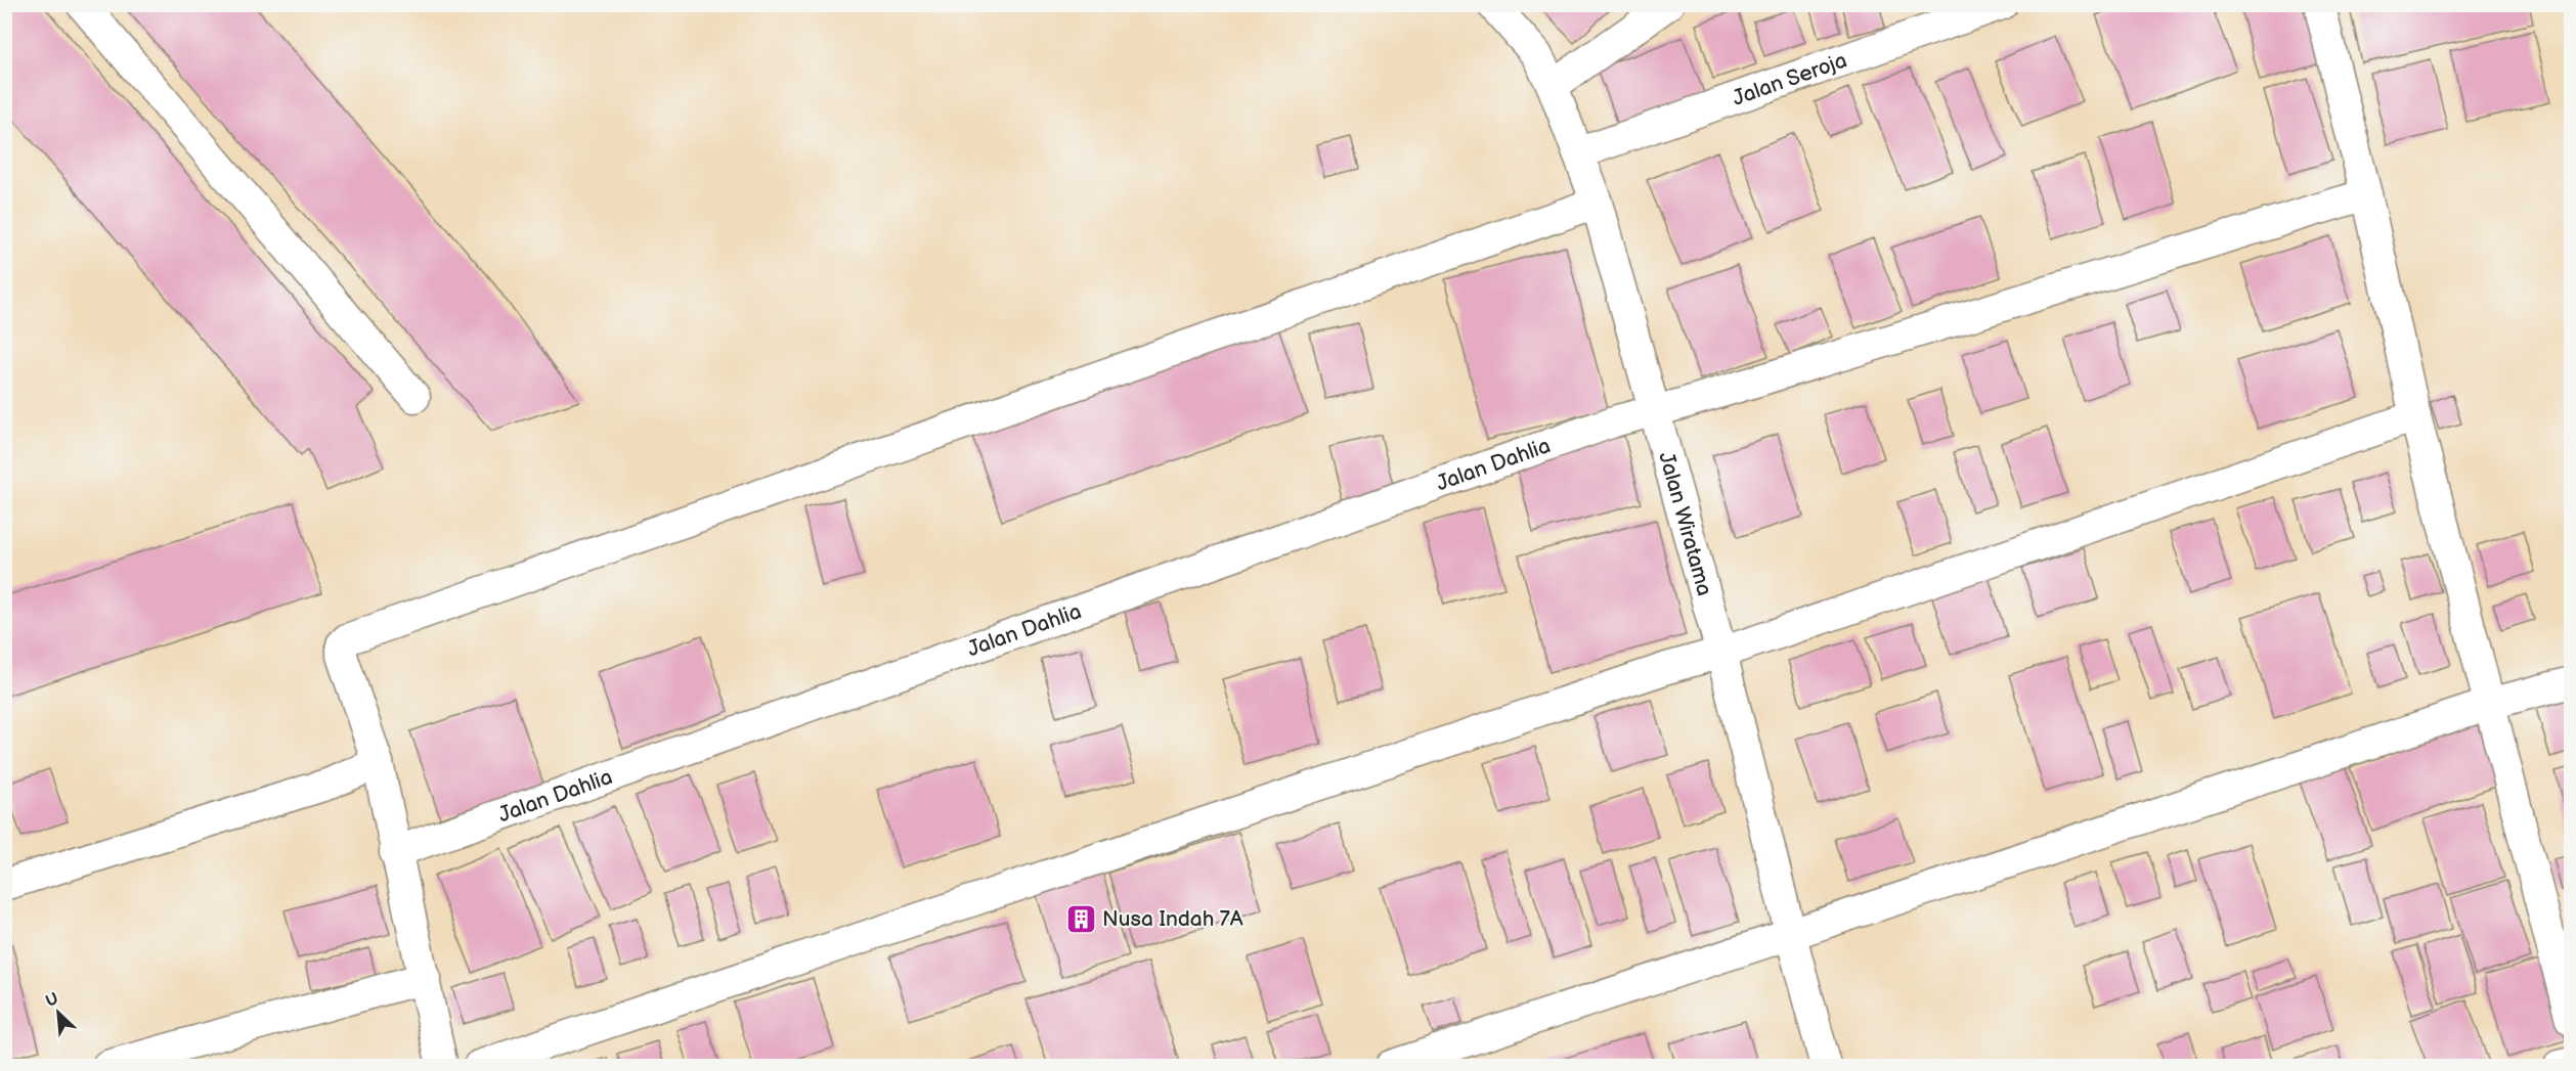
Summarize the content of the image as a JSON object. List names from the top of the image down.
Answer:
{
  "streets": {
    "street": ["Jalan Seroja", "Jalan Dahlia", "Jalan Wiratama"]
  },
  "crossings": [
    ["Jalan Seroja", "Jalan Wiratama"],
    ["Jalan Dahlia", "Jalan Wiratama"]
  ],
  "places": {
    "building": ["Nusa Indah 7A"]
  },
  "north": "top left"
}
